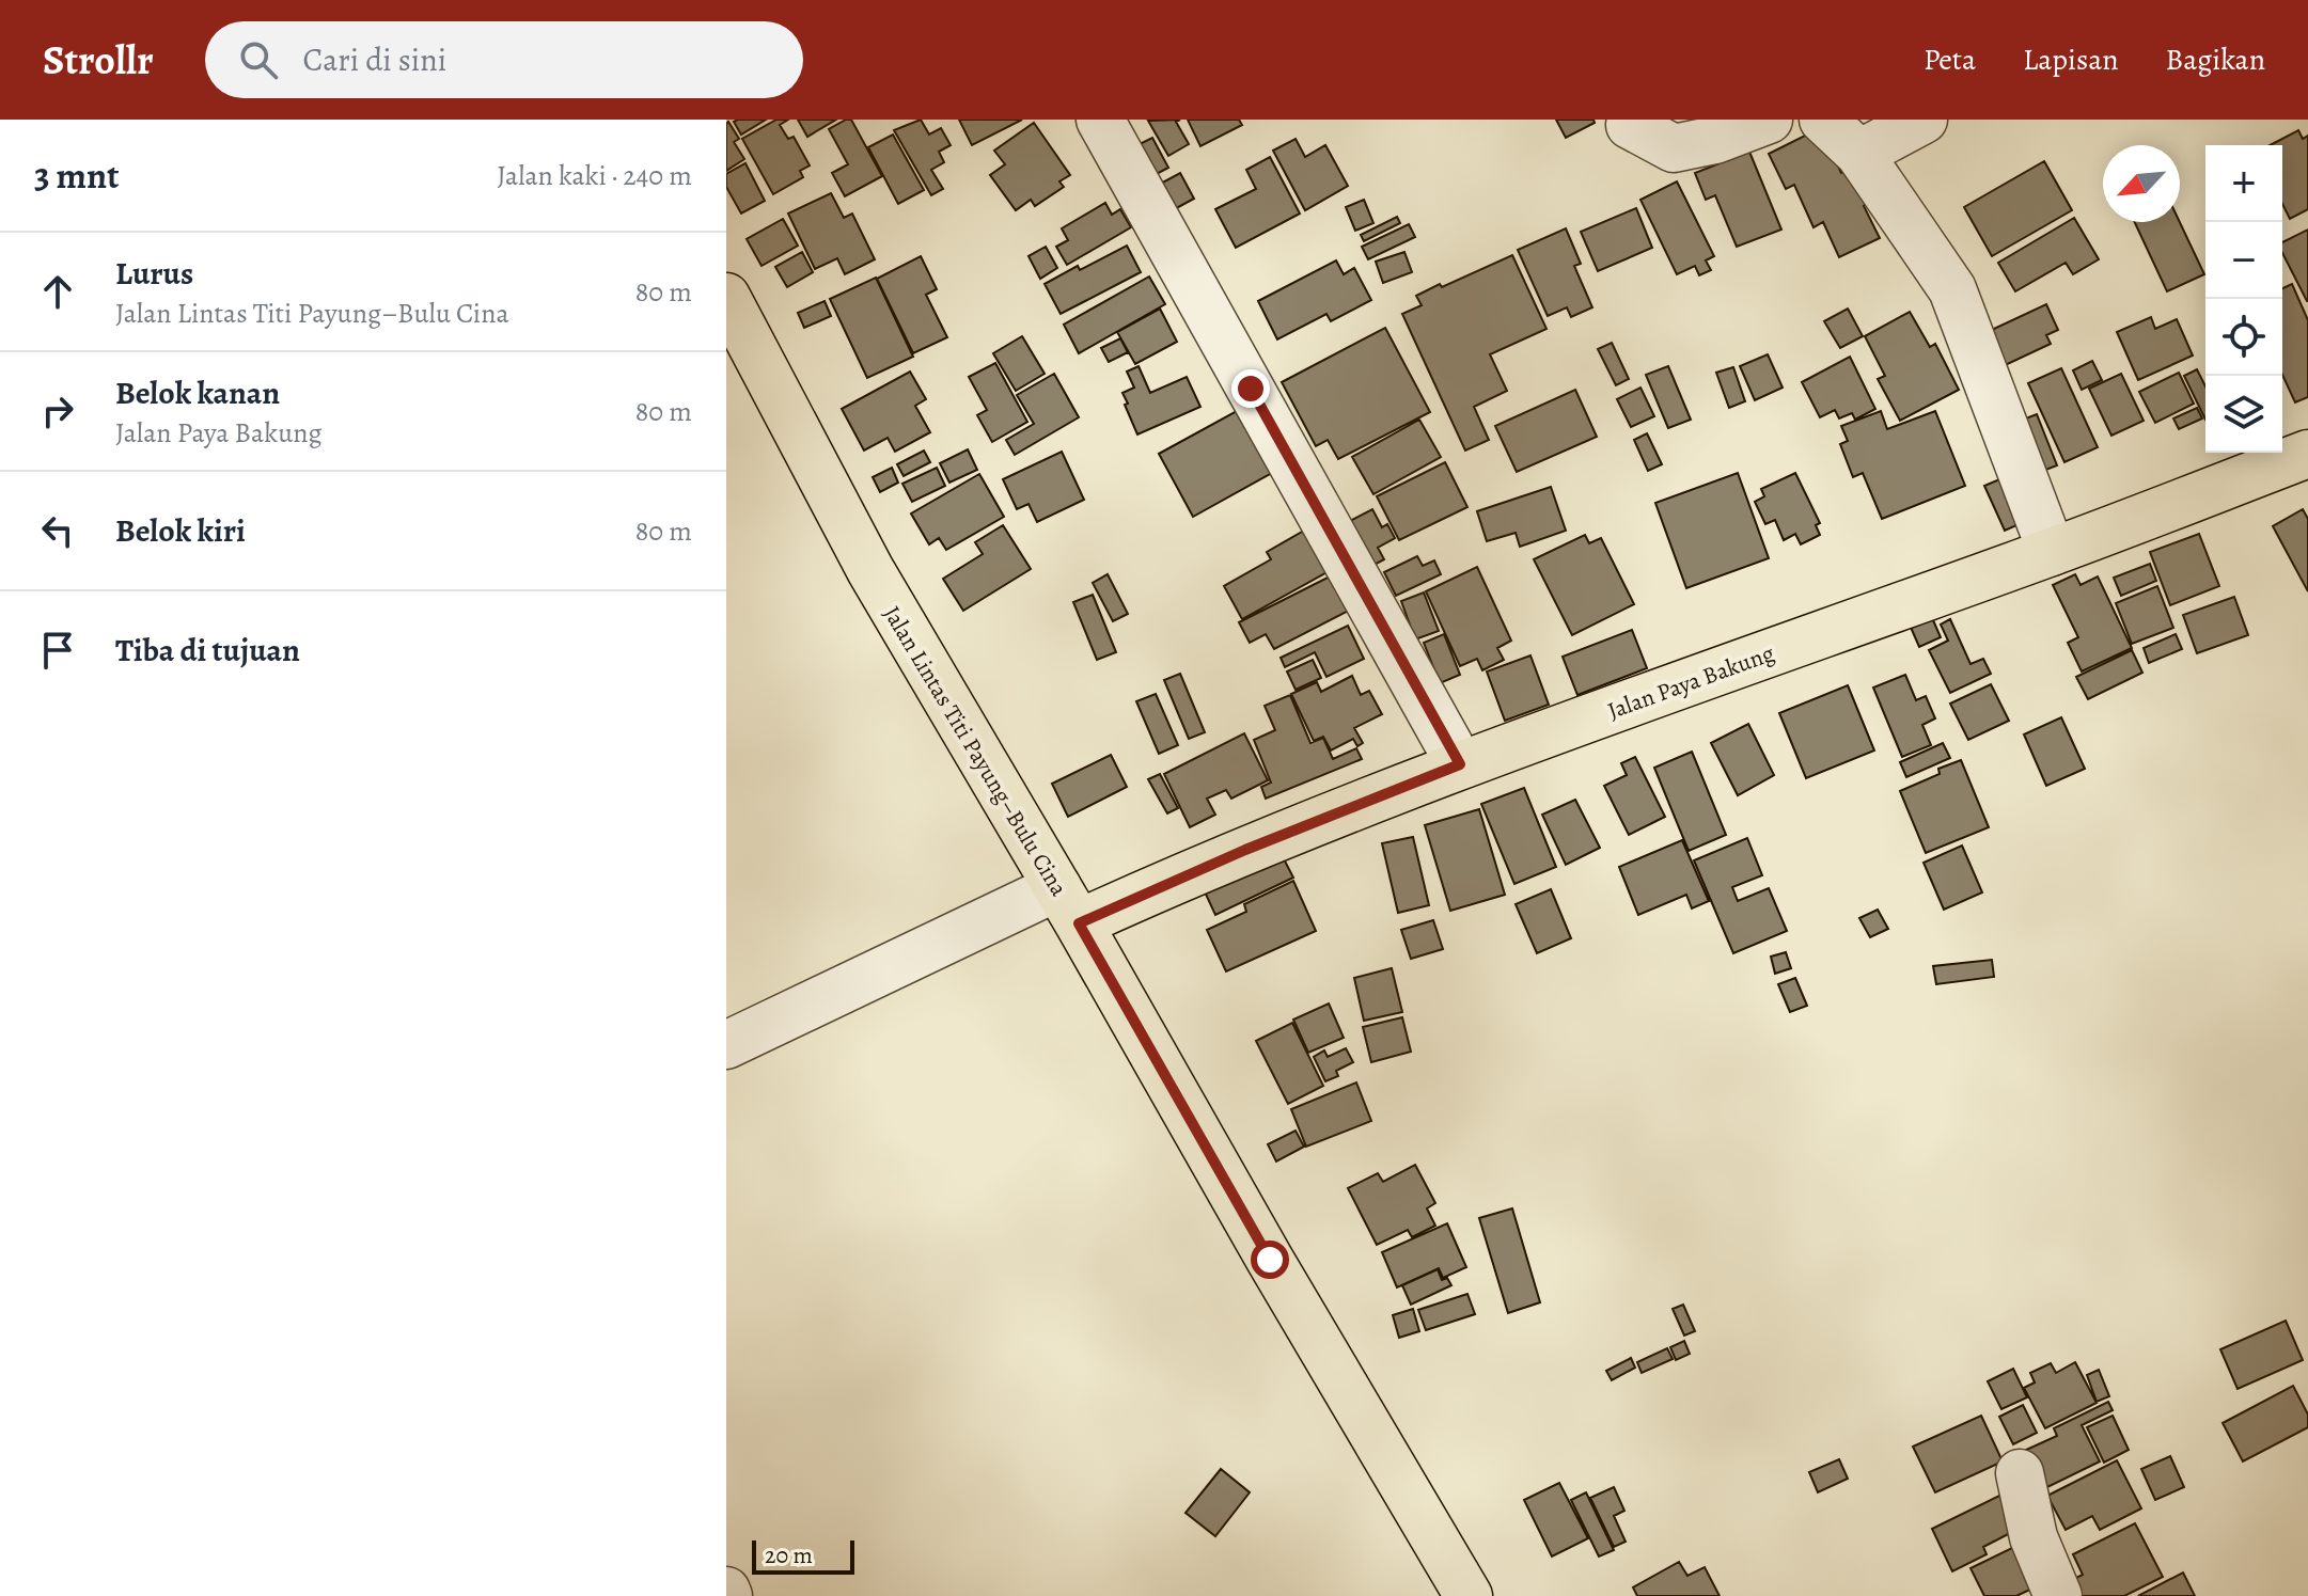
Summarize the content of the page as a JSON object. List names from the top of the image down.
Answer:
{
  "streets": {
    "main road": ["Jalan Paya Bakung", "Jalan Lintas Titi Payung–Bulu Cina"]
  },
  "crossings": [
    ["Jalan Paya Bakung", "Jalan Lintas Titi Payung–Bulu Cina"]
  ],
  "scale_bar": "20 m",
  "north": "bottom left",
  "page": {
    "header": "Strollr",
    "search": "Cari di sini",
    "nav": ["Peta", "Lapisan", "Bagikan"],
    "heading": ["3 mnt", "Jalan kaki · 240 m"],
    "map_buttons": ["+", "−"],
    "list": [
      ["Lurus", "Jalan Lintas Titi Payung–Bulu Cina", "80 m"],
      ["Belok kanan", "Jalan Paya Bakung", "80 m"],
      ["Belok kiri", "80 m"],
      "Tiba di tujuan"
    ],
    "scale": "20 m"
  }
}
